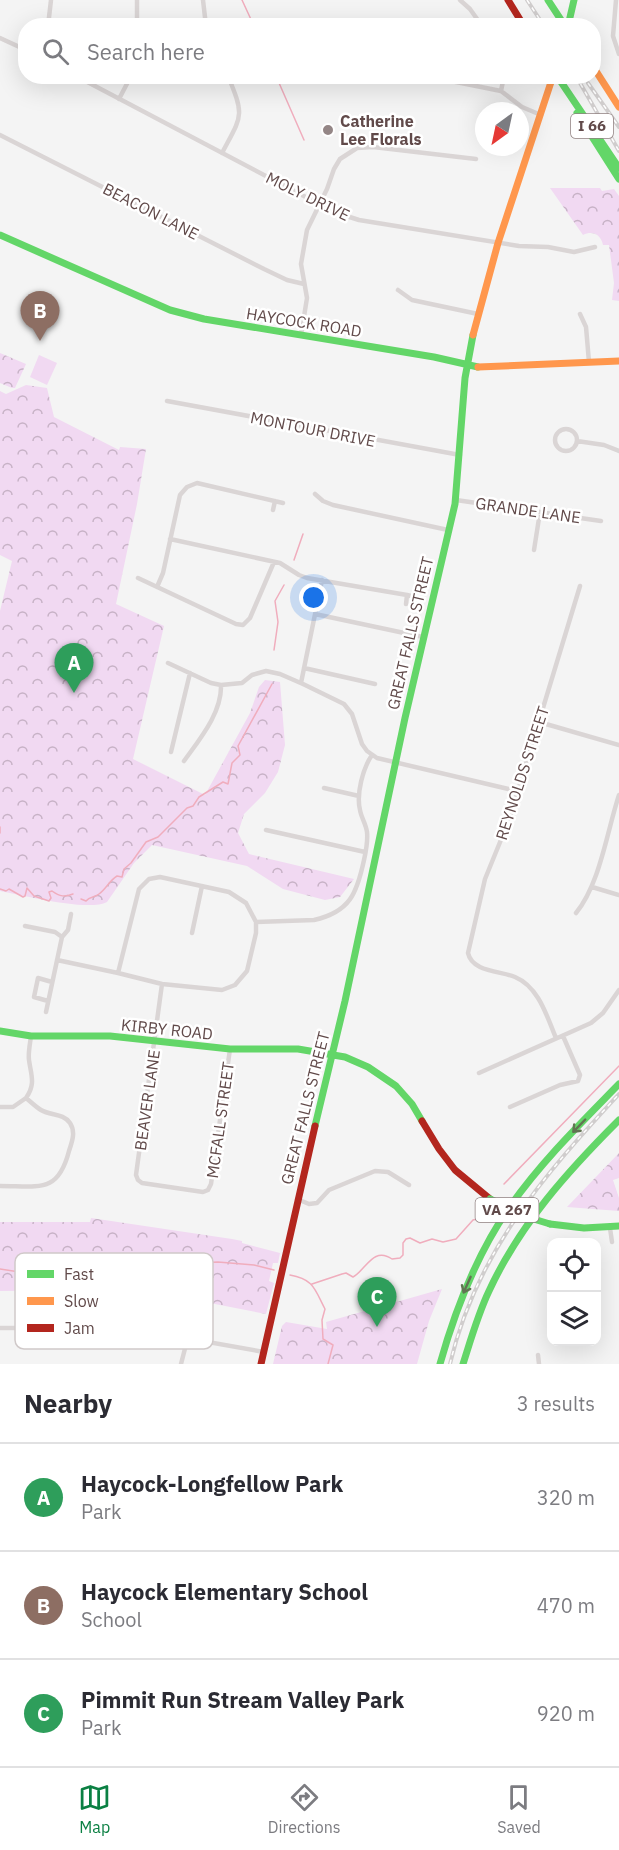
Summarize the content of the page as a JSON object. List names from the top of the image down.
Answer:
{
  "streets": {
    "main road": [
      "I 66",
      "HAYCOCK ROAD",
      "GREAT FALLS STREET",
      "KIRBY ROAD",
      "VA 267"
    ],
    "street": [
      "MOLY DRIVE",
      "BEACON LANE",
      "MONTOUR DRIVE",
      "GRANDE LANE",
      "REYNOLDS STREET",
      "BEAVER LANE",
      "MCFALL STREET"
    ]
  },
  "crossings": [
    ["MOLY DRIVE", "GREAT FALLS STREET"],
    ["HAYCOCK ROAD", "GREAT FALLS STREET"],
    ["MONTOUR DRIVE", "GREAT FALLS STREET"],
    ["GRANDE LANE", "GREAT FALLS STREET"],
    ["GREAT FALLS STREET", "KIRBY ROAD"],
    ["KIRBY ROAD", "BEAVER LANE"],
    ["KIRBY ROAD", "MCFALL STREET"],
    ["BEAVER LANE", "MCFALL STREET"]
  ],
  "places": ["Catherine Lee Florals"],
  "legend": ["Fast", "Slow", "Jam"],
  "north": "bottom left",
  "page": {
    "search": "Search here",
    "pins": ["B", "A", "C"],
    "heading": ["Nearby", "3 results"],
    "list": [
      {
        "mark": "A",
        "name": "Haycock-Longfellow Park",
        "note": "Park",
        "value": "320 m"
      },
      {
        "mark": "B",
        "name": "Haycock Elementary School",
        "note": "School",
        "value": "470 m"
      },
      {
        "mark": "C",
        "name": "Pimmit Run Stream Valley Park",
        "note": "Park",
        "value": "920 m"
      }
    ],
    "nav": ["Map", "Directions", "Saved"]
  }
}
